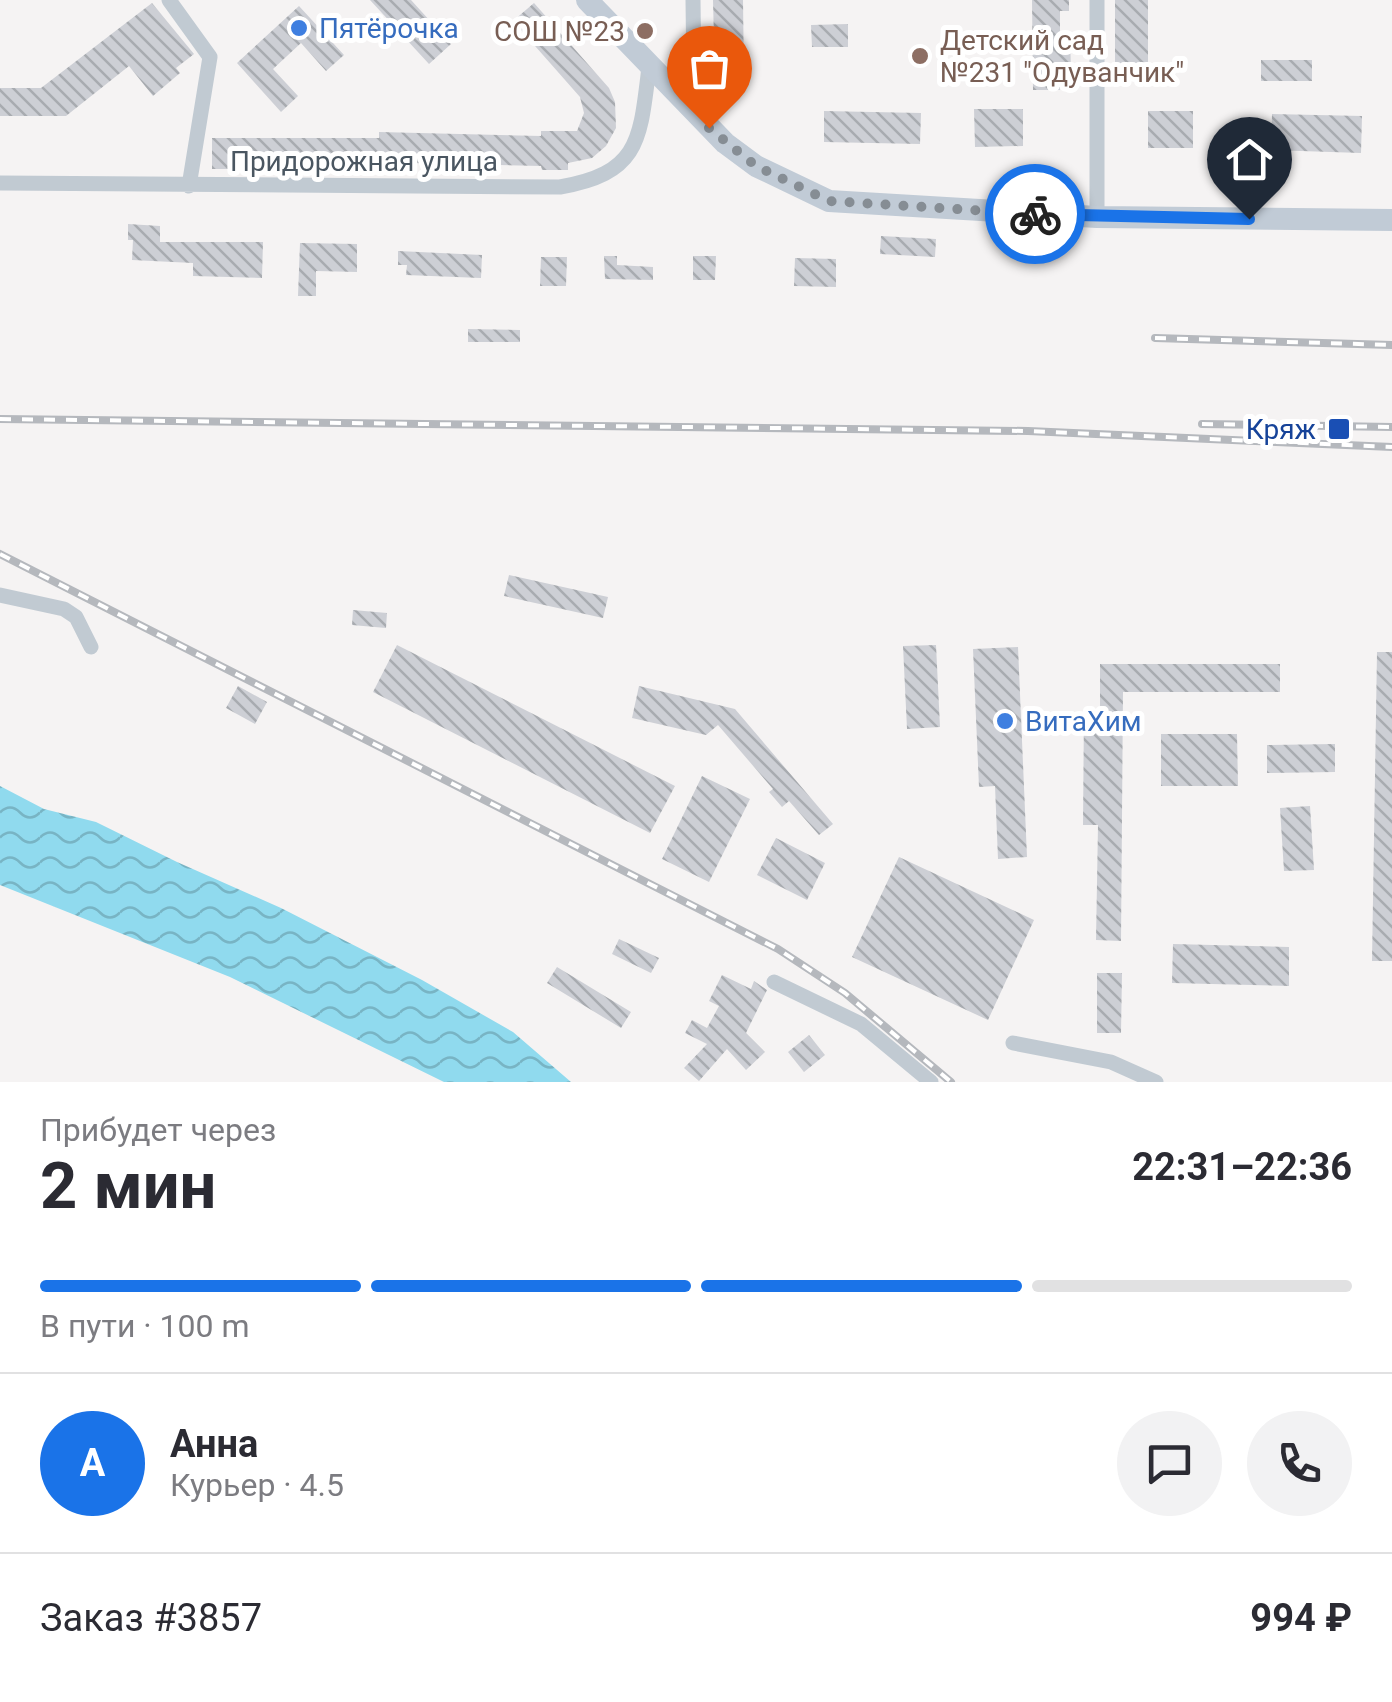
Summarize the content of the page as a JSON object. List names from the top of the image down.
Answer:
{
  "streets": {
    "street": ["Придорожная улица"]
  },
  "places": {
    "other": [
      "Пятёрочка",
      "СОШ №23",
      "Детский сад №231 \"Одуванчик\"",
      "ВитаХим"
    ],
    "transit": ["Кряж"]
  },
  "page": {
    "heading": ["2 мин", "Прибудет через", "22:31–22:36"],
    "panel": [
      "Анна",
      "Курьер · 4.5",
      "Заказ #3857",
      "994 ₽"
    ],
    "bar": "В пути · 100 m",
    "round": "А"
  }
}
